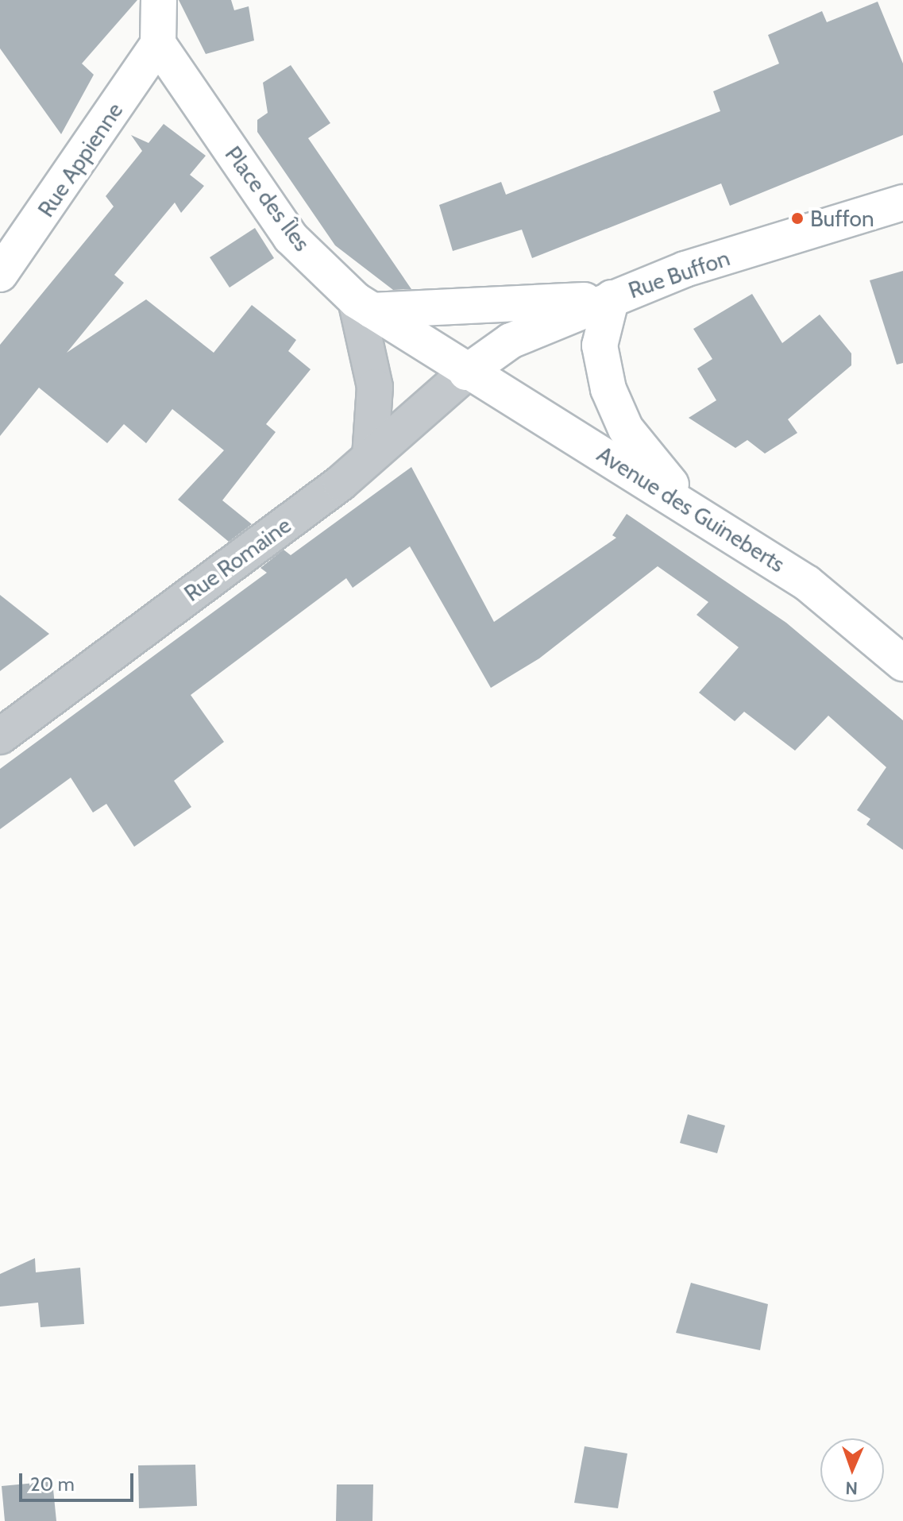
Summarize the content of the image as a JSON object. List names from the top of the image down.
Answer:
{
  "streets": {
    "main road": [
      "Rue Appienne",
      "Place des Îles",
      "Rue Buffon",
      "Avenue des Guineberts"
    ],
    "street": ["Rue Romaine"]
  },
  "crossings": [
    ["Rue Appienne", "Place des Îles"],
    ["Place des Îles", "Rue Buffon"],
    ["Place des Îles", "Avenue des Guineberts"],
    ["Place des Îles", "Rue Romaine"],
    ["Rue Buffon", "Avenue des Guineberts"],
    ["Rue Buffon", "Rue Romaine"],
    ["Avenue des Guineberts", "Rue Romaine"]
  ],
  "places": ["Buffon"],
  "scale_bar": "20 m",
  "north": "bottom"
}
